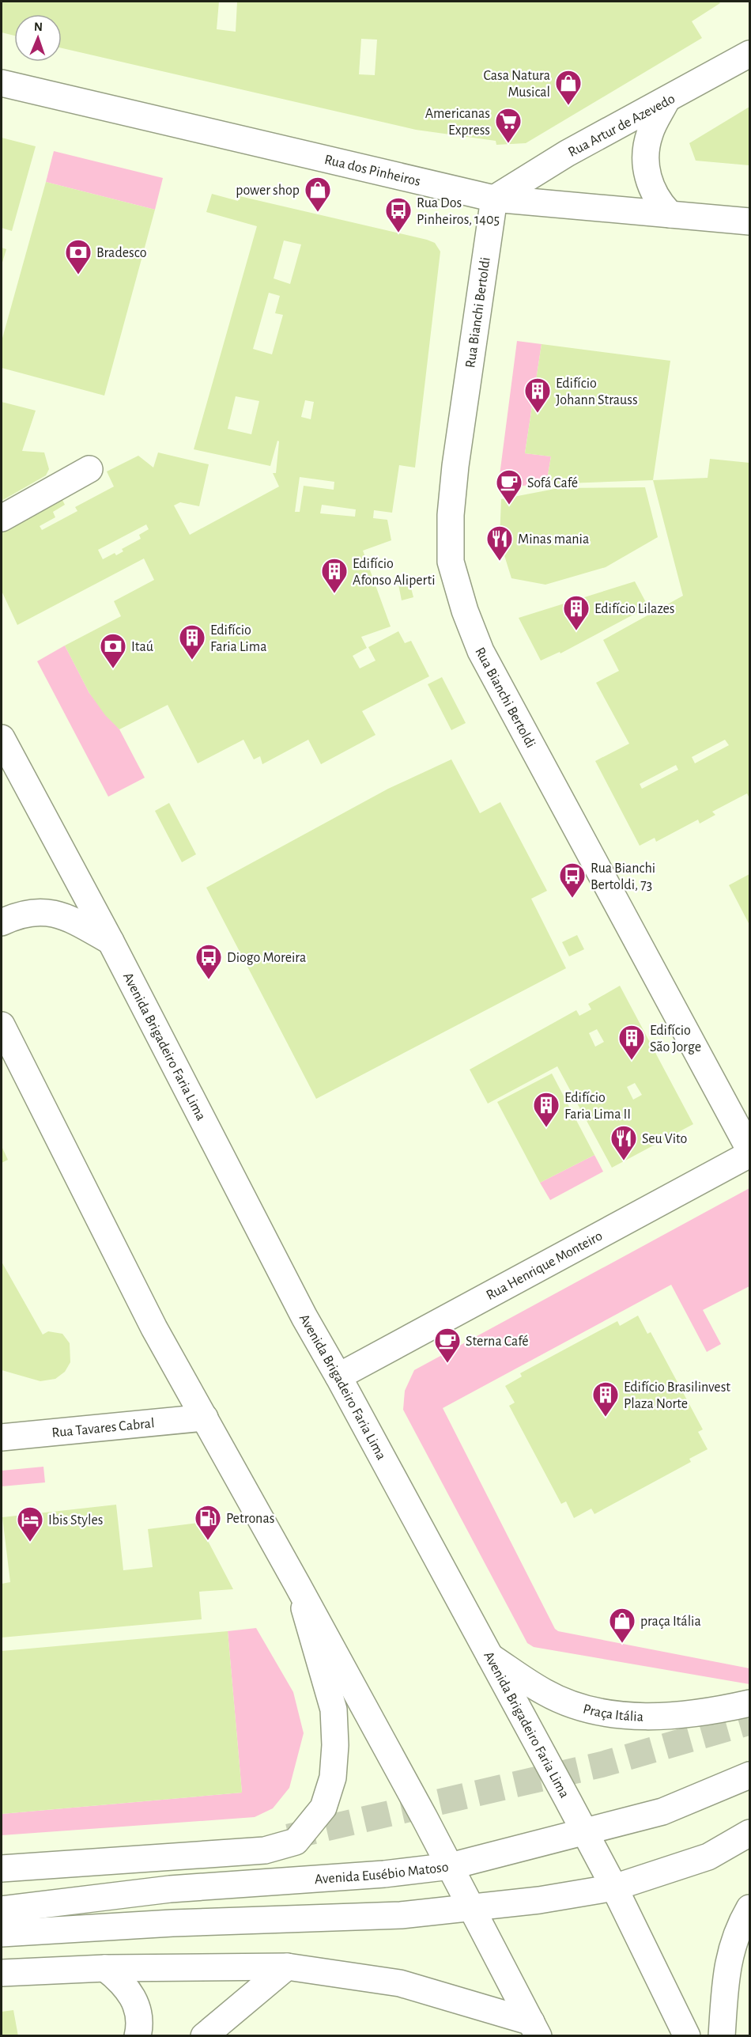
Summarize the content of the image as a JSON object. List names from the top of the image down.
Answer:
{
  "streets": {
    "main road": [
      "Rua Artur de Azevedo",
      "Rua dos Pinheiros",
      "Rua Bianchi Bertoldi",
      "Avenida Brigadeiro Faria Lima",
      "Rua Henrique Monteiro",
      "Rua Tavares Cabral",
      "Praça Itália",
      "Avenida Eusébio Matoso"
    ]
  },
  "crossings": [
    ["Rua Artur de Azevedo", "Rua dos Pinheiros"],
    ["Rua Artur de Azevedo", "Rua Bianchi Bertoldi"],
    ["Rua dos Pinheiros", "Rua Bianchi Bertoldi"],
    ["Avenida Brigadeiro Faria Lima", "Rua Henrique Monteiro"],
    ["Avenida Brigadeiro Faria Lima", "Praça Itália"],
    ["Avenida Brigadeiro Faria Lima", "Avenida Eusébio Matoso"]
  ],
  "places": {
    "shop": ["Casa Natura Musical", "power shop", "praça Itália"],
    "supermarket": ["Americanas Express"],
    "bus stop": ["Rua Dos Pinheiros, 1405", "Rua Bianchi Bertoldi, 73", "Diogo Moreira"],
    "bank": ["Bradesco", "Itaú"],
    "building": [
      "Edifício Johann Strauss",
      "Edifício Afonso Aliperti",
      "Edifício Lilazes",
      "Edifício Faria Lima",
      "Edifício São Jorge",
      "Edifício Faria Lima II",
      "Edifício Brasilinvest Plaza Norte"
    ],
    "cafe": ["Sofá Café", "Sterna Café"],
    "restaurant": ["Minas mania", "Seu Vito"],
    "fuel station": ["Petronas"],
    "hotel": ["Ibis Styles"]
  },
  "north": "top"
}
